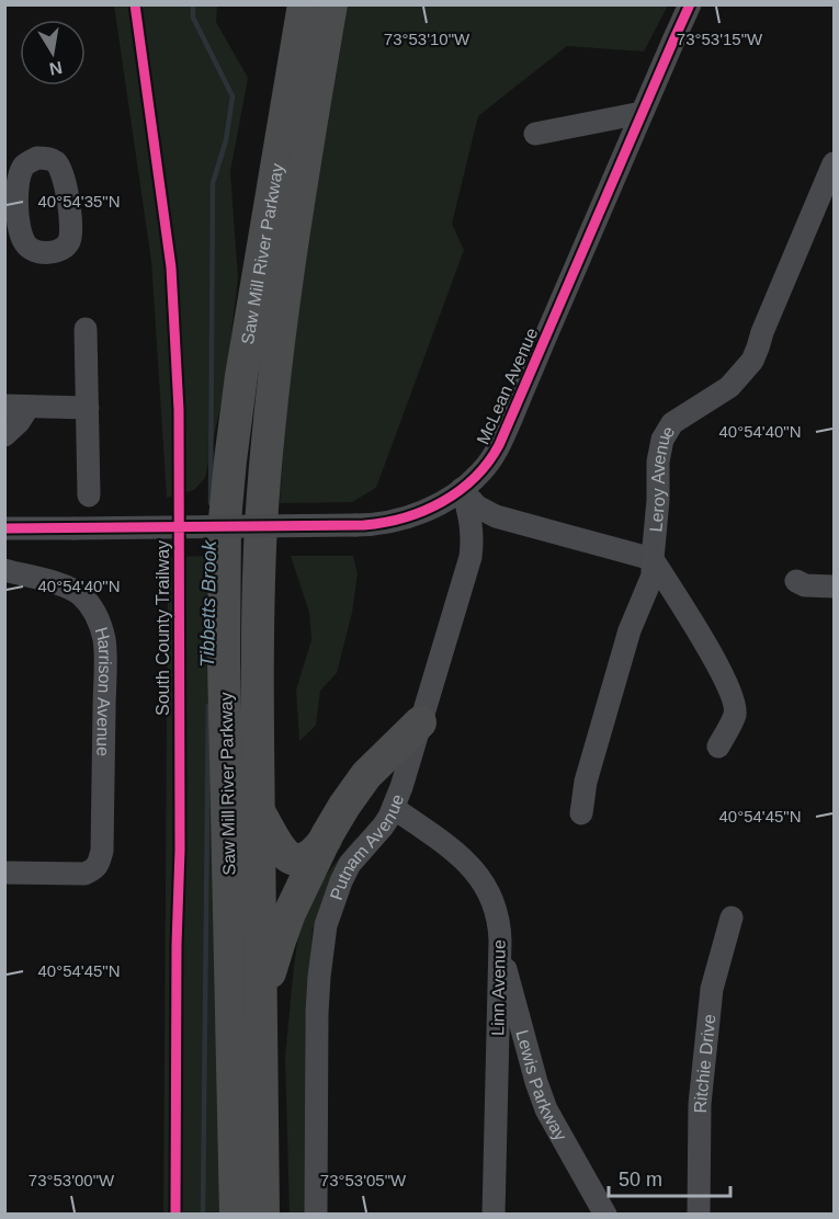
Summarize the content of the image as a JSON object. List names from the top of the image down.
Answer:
{
  "streets": {
    "highway": ["Saw Mill River Parkway"],
    "street": [
      "McLean Avenue",
      "Leroy Avenue",
      "Harrison Avenue",
      "Putnam Avenue",
      "Linn Avenue",
      "Ritchie Drive",
      "Lewis Parkway"
    ],
    "cycle path": ["South County Trailway"]
  },
  "crossings": [
    ["McLean Avenue", "Putnam Avenue"],
    ["Putnam Avenue", "Linn Avenue"],
    ["Linn Avenue", "Lewis Parkway"]
  ],
  "water": ["Tibbetts Brook"],
  "scale_bar": "50 m",
  "north": "bottom",
  "coordinates": [
    "73°53'10\"W",
    "73°53'15\"W",
    "40°54'35\"N",
    "40°54'40\"N",
    "40°54'45\"N",
    "73°53'00\"W",
    "73°53'05\"W"
  ]
}
